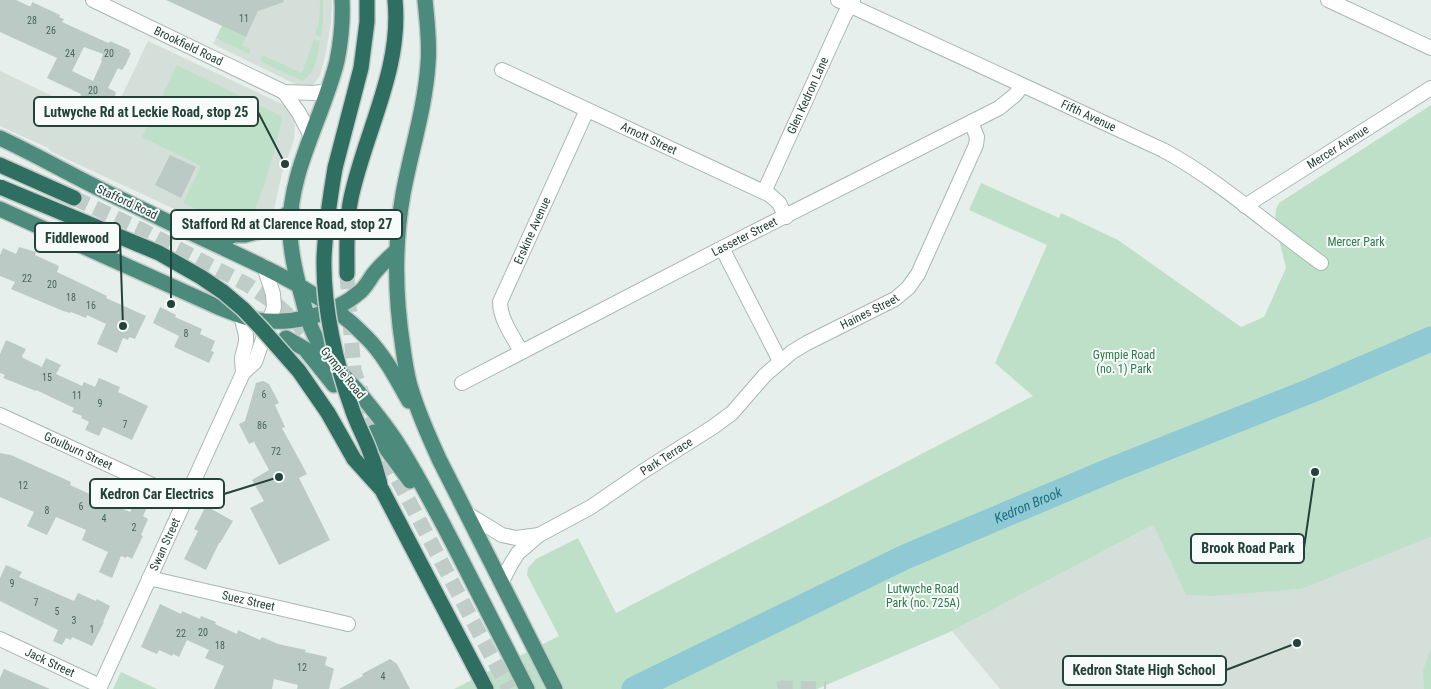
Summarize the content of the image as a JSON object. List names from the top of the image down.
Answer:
{
  "streets": {
    "highway": ["Stafford Road", "Gympie Road"],
    "street": [
      "Brookfield Road",
      "Glen Kedron Lane",
      "Fifth Avenue",
      "Arnott Street",
      "Mercer Avenue",
      "Erskine Avenue",
      "Lasseter Street",
      "Haines Street",
      "Goulburn Street",
      "Park Terrace",
      "Swan Street",
      "Suez Street",
      "Jack Street"
    ]
  },
  "crossings": [
    ["Brookfield Road", "Gympie Road"],
    ["Glen Kedron Lane", "Fifth Avenue"],
    ["Glen Kedron Lane", "Arnott Street"],
    ["Fifth Avenue", "Mercer Avenue"],
    ["Fifth Avenue", "Lasseter Street"],
    ["Arnott Street", "Erskine Avenue"],
    ["Arnott Street", "Lasseter Street"],
    ["Stafford Road", "Gympie Road"],
    ["Stafford Road", "Swan Street"],
    ["Erskine Avenue", "Lasseter Street"],
    ["Lasseter Street", "Haines Street"],
    ["Haines Street", "Park Terrace"],
    ["Goulburn Street", "Swan Street"],
    ["Swan Street", "Suez Street"],
    ["Swan Street", "Jack Street"]
  ],
  "water": ["Kedron Brook"],
  "parks": ["Mercer Park", "Gympie Road (no. 1) Park", "Lutwyche Road Park (no. 725A)"],
  "places": [
    "Lutwyche Rd at Leckie Road, stop 25",
    "Stafford Rd at Clarence Road, stop 27",
    "Fiddlewood",
    "Brook Road Park",
    "Kedron Car Electrics",
    "Kedron State High School"
  ],
  "house_numbers": [
    "11",
    "28",
    "26",
    "24",
    "20",
    "20",
    "22",
    "20",
    "18",
    "16",
    "8",
    "15",
    "6",
    "11",
    "9",
    "7",
    "86",
    "72",
    "12",
    "6",
    "8",
    "4",
    "2",
    "9",
    "7",
    "5",
    "3",
    "1",
    "20",
    "22",
    "18",
    "12",
    "4"
  ]
}
